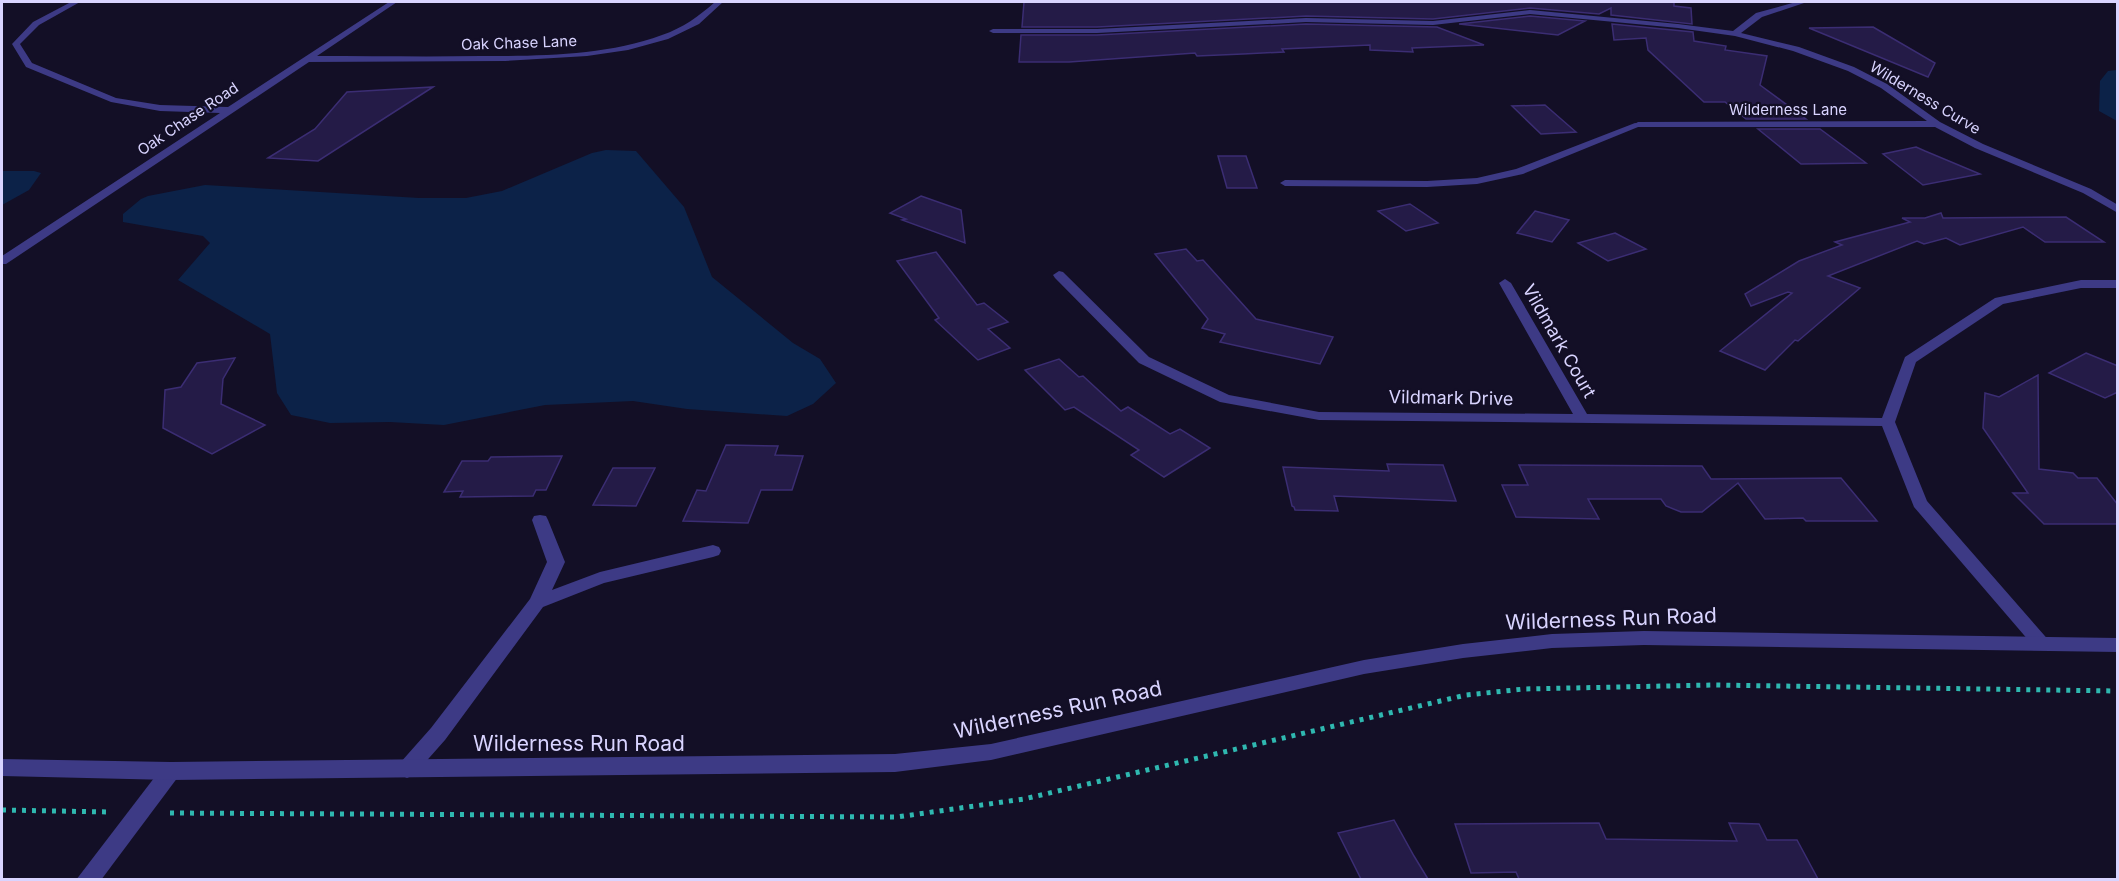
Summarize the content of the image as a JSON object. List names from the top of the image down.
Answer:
{
  "streets": {
    "street": [
      "Oak Chase Lane",
      "Wilderness Curve",
      "Wilderness Lane",
      "Oak Chase Road",
      "Vildmark Court",
      "Vildmark Drive",
      "Wilderness Run Road"
    ]
  },
  "crossings": [
    ["Oak Chase Lane", "Oak Chase Road"],
    ["Wilderness Curve", "Wilderness Lane"],
    ["Vildmark Court", "Vildmark Drive"]
  ]
}
